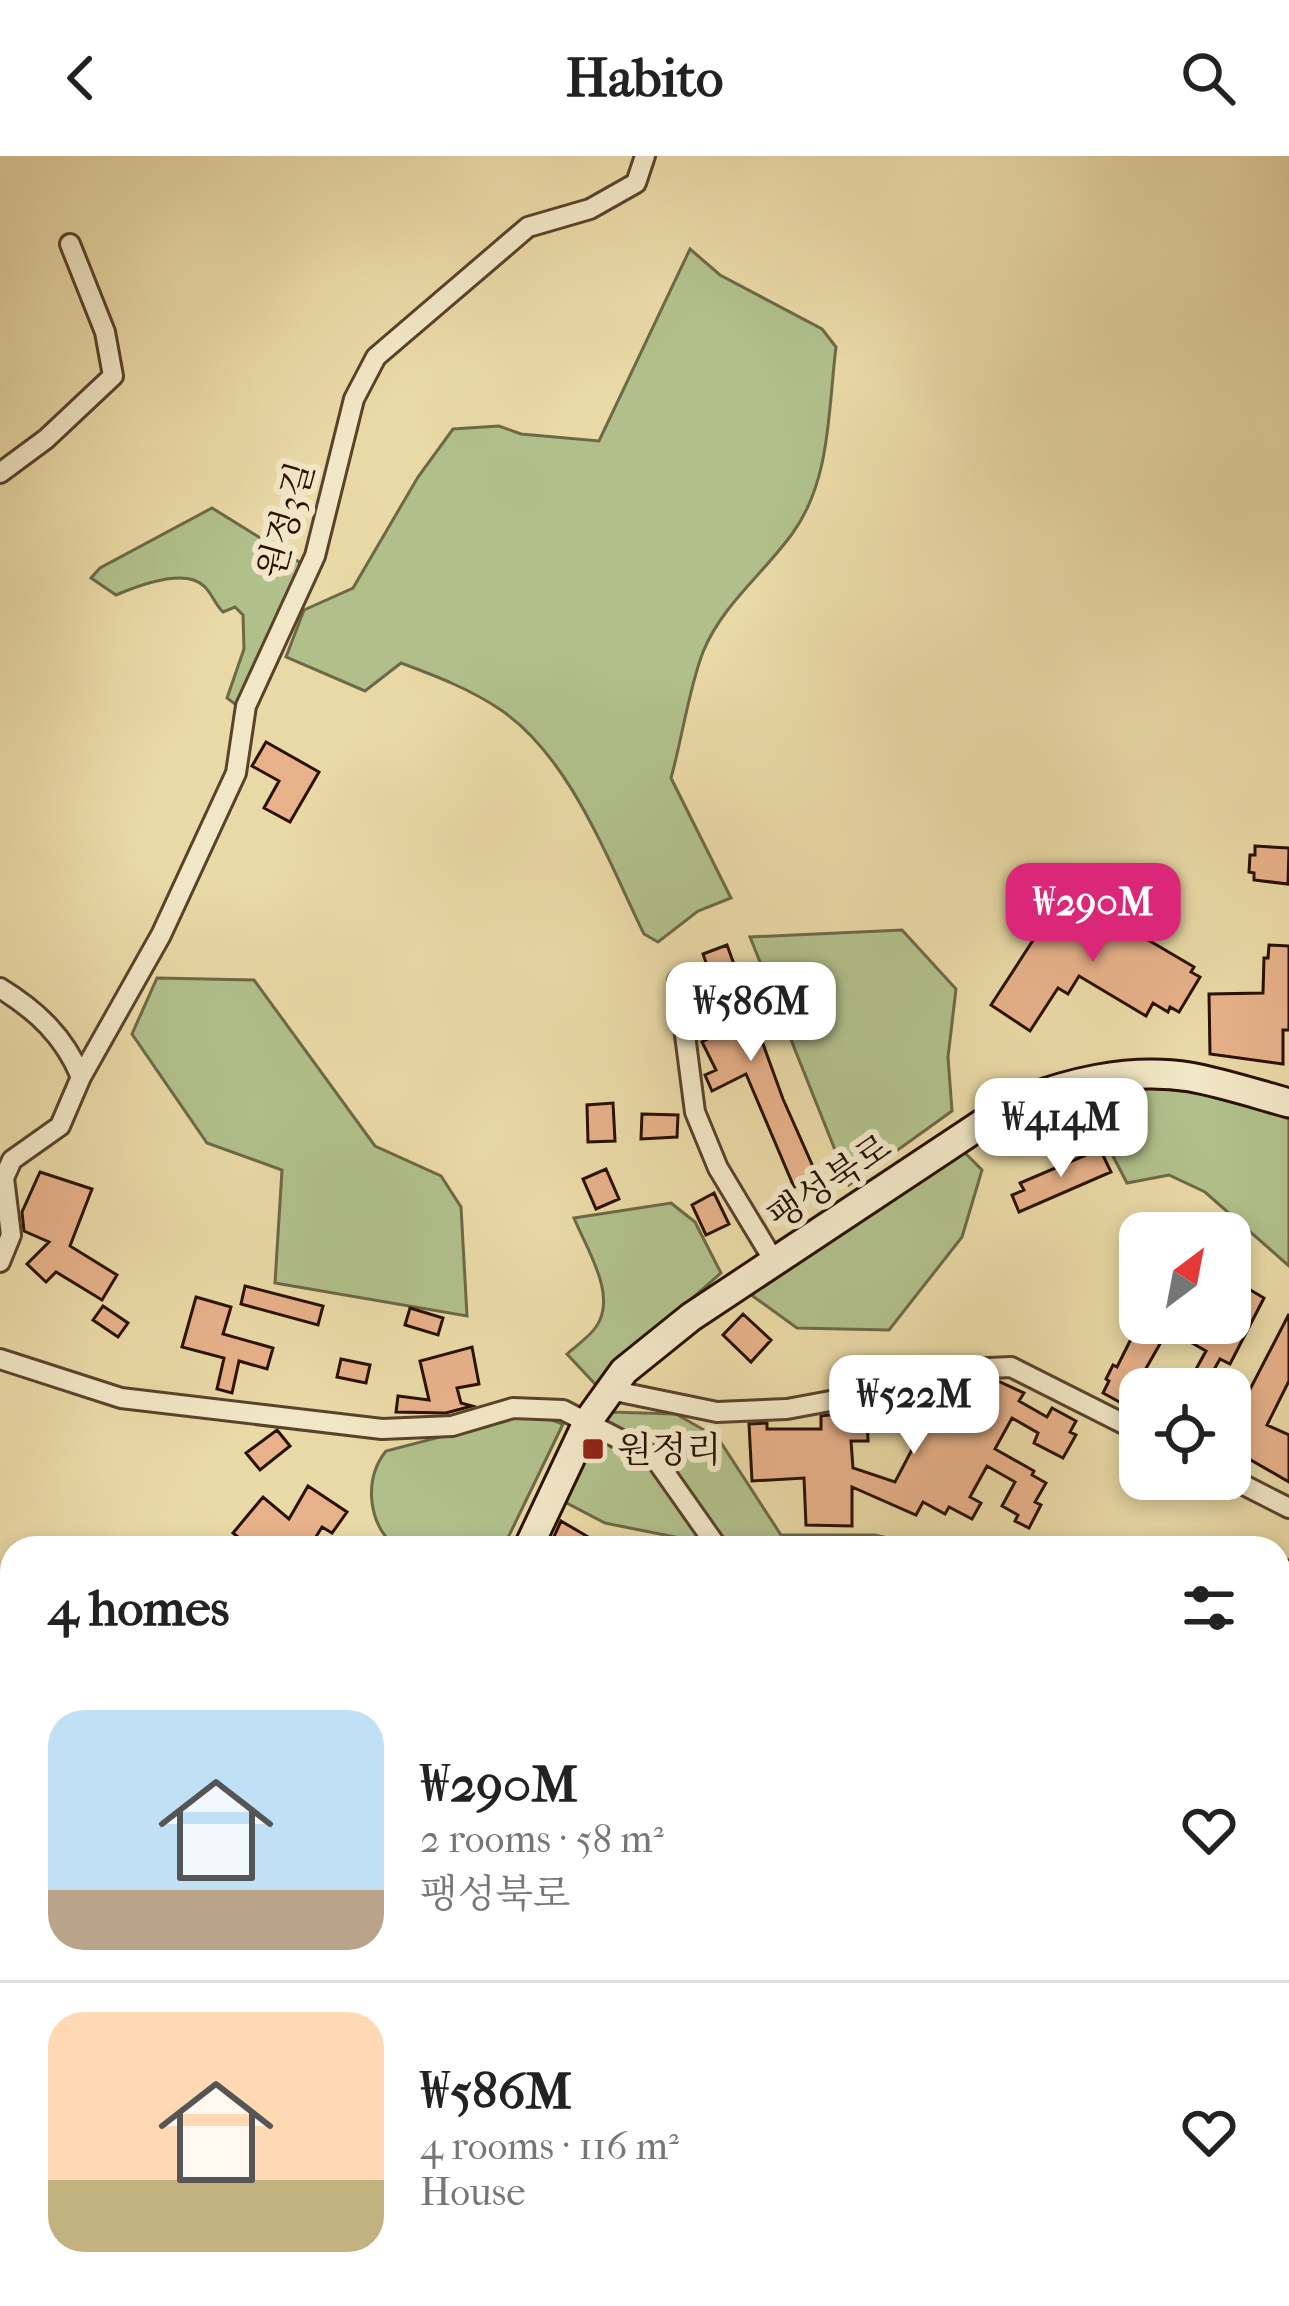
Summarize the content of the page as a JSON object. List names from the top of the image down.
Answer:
{
  "streets": {
    "street": ["원정3길", "팽성북로"]
  },
  "places": {
    "transit": ["원정리"]
  },
  "north": "top right",
  "page": {
    "header": "Habito",
    "price": [
      "₩290M",
      "₩586M",
      "₩414M",
      "₩522M"
    ],
    "heading": "4 homes",
    "list": [
      {
        "name": "₩290M",
        "note": "2 rooms · 58 m² · 팽성북로"
      },
      {
        "name": "₩586M",
        "note": "4 rooms · 116 m² · House"
      }
    ]
  }
}
